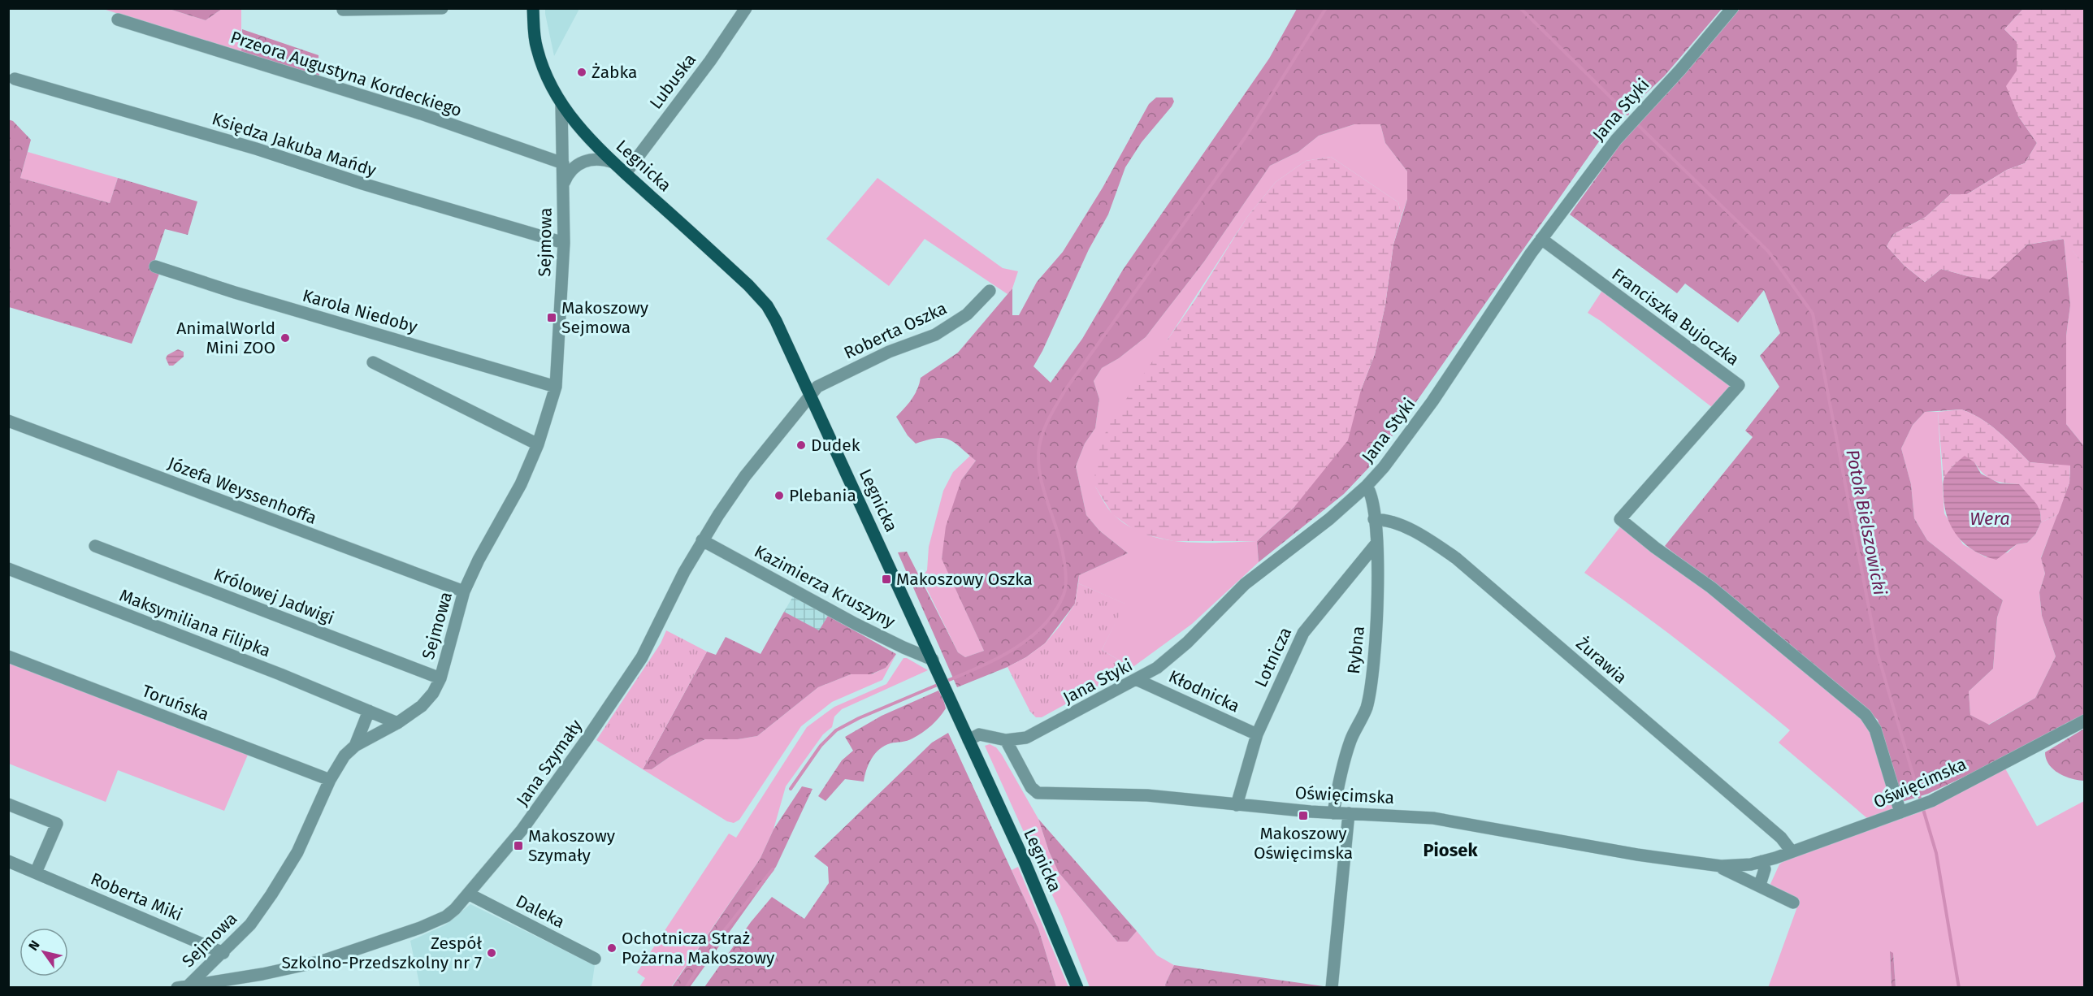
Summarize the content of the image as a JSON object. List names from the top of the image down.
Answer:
{
  "streets": {
    "main road": ["Legnicka"],
    "street": [
      "Przeora Augustyna Kordeckiego",
      "Lubuska",
      "Jana Styki",
      "Księdza Jakuba Mańdy",
      "Sejmowa",
      "Karola Niedoby",
      "Franciszka Bujoczka",
      "Roberta Oszka",
      "Józefa Weyssenhoffa",
      "Kazimierza Kruszyny",
      "Królowej Jadwigi",
      "Maksymiliana Filipka",
      "Rybna",
      "Lotnicza",
      "Żurawia",
      "Kłodnicka",
      "Toruńska",
      "Jana Szymały",
      "Oświęcimska",
      "Roberta Miki",
      "Daleka"
    ]
  },
  "crossings": [
    ["Przeora Augustyna Kordeckiego", "Sejmowa"],
    ["Lubuska", "Legnicka"],
    ["Jana Styki", "Legnicka"],
    ["Jana Styki", "Franciszka Bujoczka"],
    ["Jana Styki", "Rybna"],
    ["Jana Styki", "Kłodnicka"],
    ["Jana Styki", "Oświęcimska"],
    ["Księdza Jakuba Mańdy", "Sejmowa"],
    ["Legnicka", "Sejmowa"],
    ["Legnicka", "Roberta Oszka"],
    ["Legnicka", "Kazimierza Kruszyny"],
    ["Legnicka", "Jana Szymały"],
    ["Sejmowa", "Karola Niedoby"],
    ["Sejmowa", "Józefa Weyssenhoffa"],
    ["Sejmowa", "Królowej Jadwigi"],
    ["Sejmowa", "Maksymiliana Filipka"],
    ["Sejmowa", "Toruńska"],
    ["Sejmowa", "Jana Szymały"],
    ["Sejmowa", "Roberta Miki"],
    ["Franciszka Bujoczka", "Oświęcimska"],
    ["Roberta Oszka", "Jana Szymały"],
    ["Kazimierza Kruszyny", "Jana Szymały"],
    ["Rybna", "Lotnicza"],
    ["Rybna", "Żurawia"],
    ["Rybna", "Oświęcimska"],
    ["Lotnicza", "Kłodnicka"],
    ["Lotnicza", "Oświęcimska"],
    ["Żurawia", "Oświęcimska"],
    ["Jana Szymały", "Daleka"]
  ],
  "districts": ["Piosek"],
  "water": ["Wera", "Potok Bielszowicki"],
  "places": {
    "other": [
      "Żabka",
      "AnimalWorld Mini ZOO",
      "Dudek",
      "Plebania",
      "Ochotnicza Straż Pożarna Makoszowy",
      "Zespół Szkolno-Przedszkolny nr 7"
    ],
    "transit": [
      "Makoszowy Sejmowa",
      "Makoszowy Oszka",
      "Makoszowy Oświęcimska",
      "Makoszowy Szymały"
    ]
  },
  "north": "top left"
}
